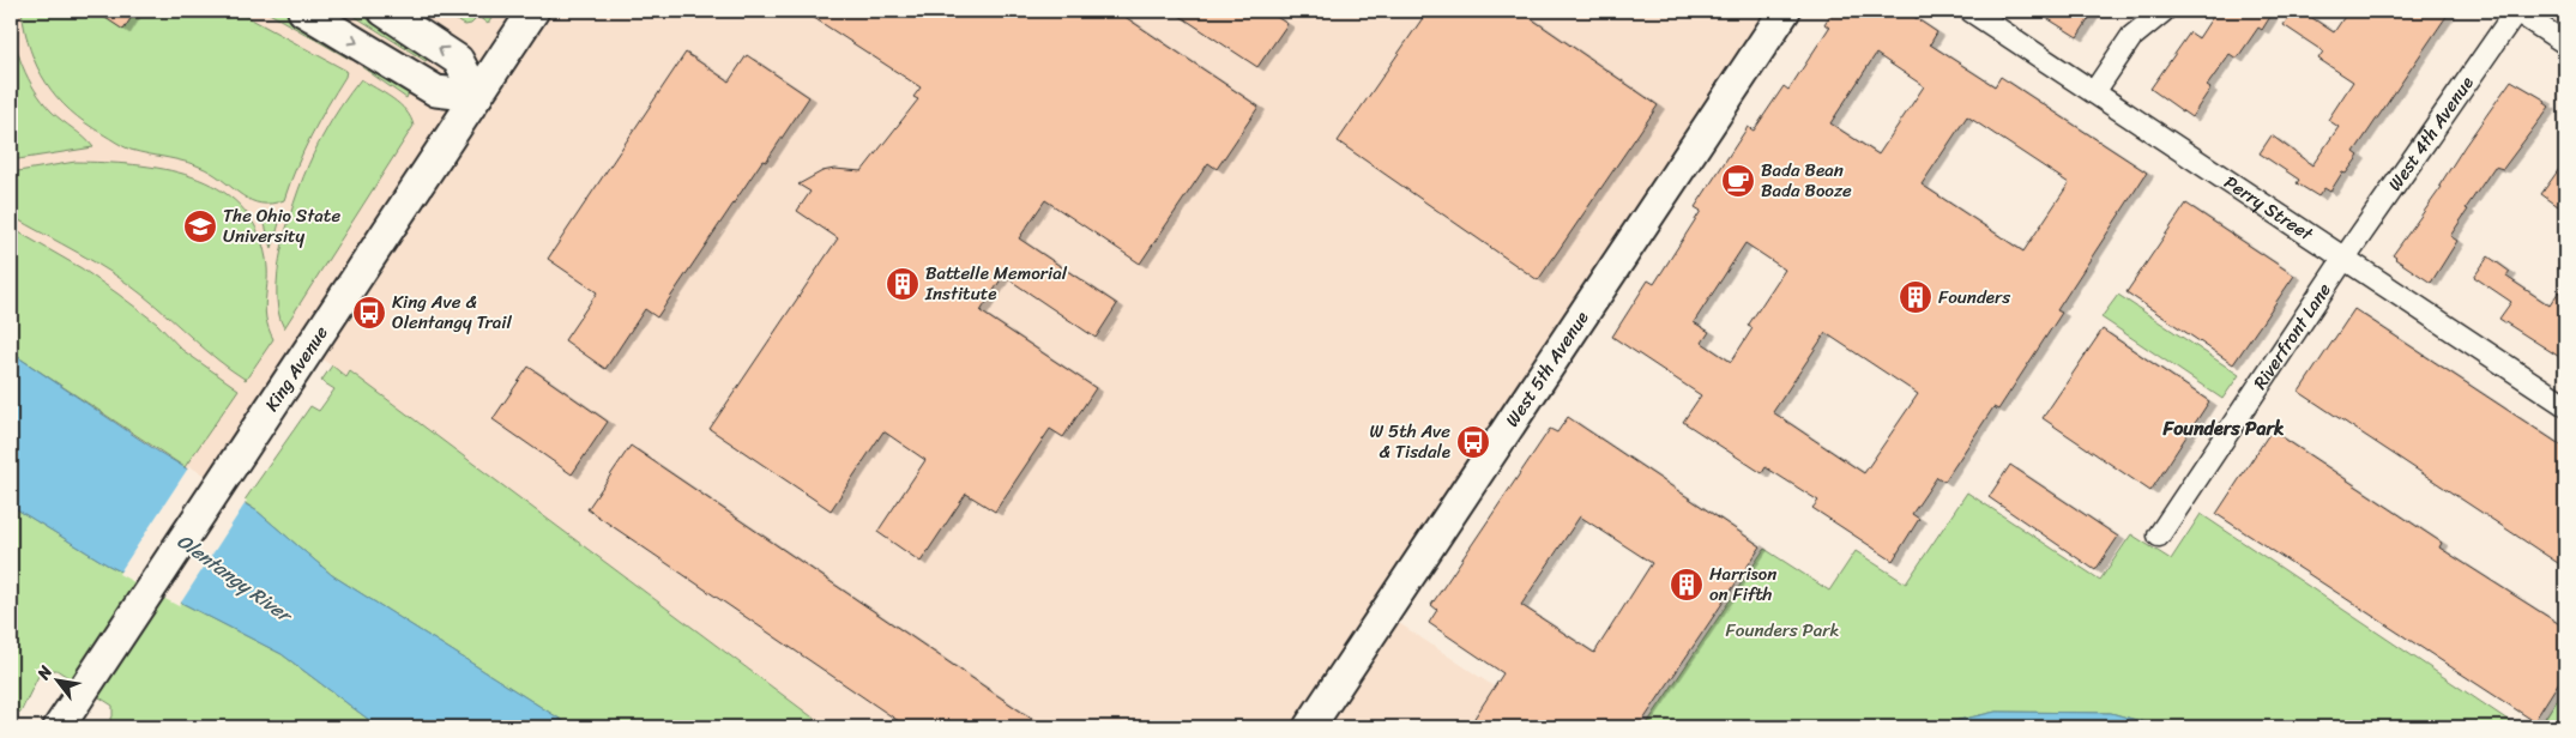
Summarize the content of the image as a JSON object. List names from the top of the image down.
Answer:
{
  "streets": {
    "street": [
      "West 4th Avenue",
      "Perry Street",
      "Riverfront Lane",
      "King Avenue",
      "West 5th Avenue"
    ]
  },
  "crossings": [
    ["West 4th Avenue", "Perry Street"],
    ["West 4th Avenue", "Riverfront Lane"],
    ["Perry Street", "Riverfront Lane"]
  ],
  "districts": ["Founders Park"],
  "water": ["Olentangy River"],
  "parks": ["Founders Park"],
  "places": {
    "cafe": ["Bada Bean Bada Booze"],
    "school or university": ["The Ohio State University"],
    "building": ["Battelle Memorial Institute", "Founders", "Harrison on Fifth"],
    "bus stop": ["King Ave & Olentangy Trail", "W 5th Ave & Tisdale"]
  },
  "north": "top left"
}
